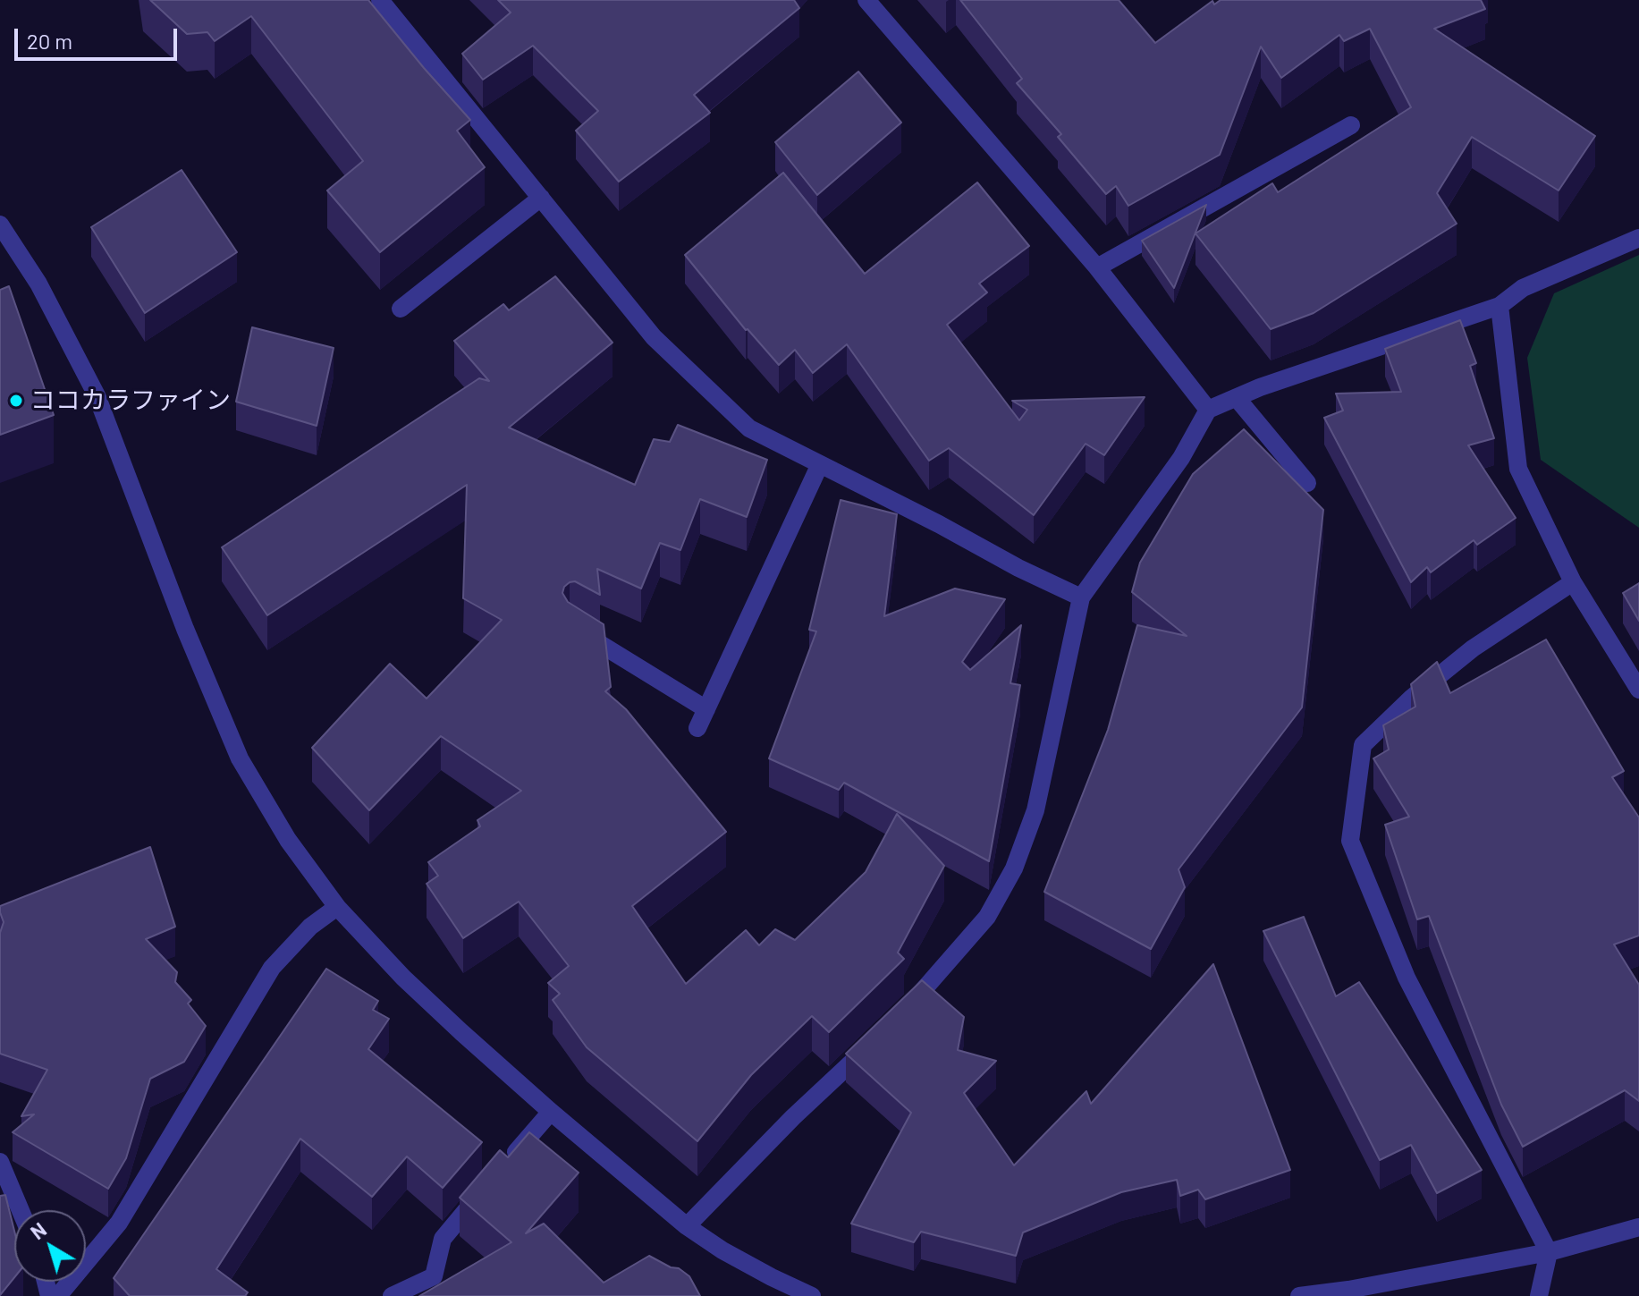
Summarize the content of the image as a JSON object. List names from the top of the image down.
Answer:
{
  "places": ["ココカラファイン"],
  "scale_bar": "20 m",
  "north": "top left"
}
